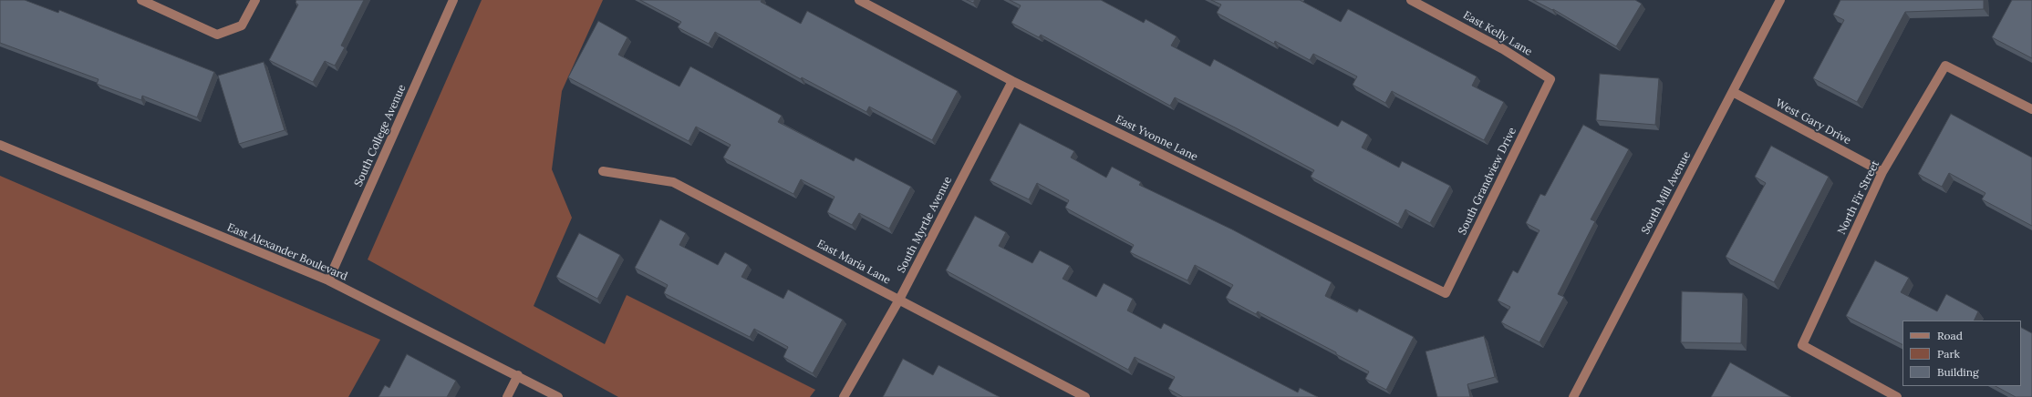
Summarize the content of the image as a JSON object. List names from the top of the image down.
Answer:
{
  "streets": {
    "street": [
      "East Kelly Lane",
      "West Gary Drive",
      "South College Avenue",
      "East Yvonne Lane",
      "South Grandview Drive",
      "South Mill Avenue",
      "North Fir Street",
      "South Myrtle Avenue",
      "East Alexander Boulevard",
      "East Maria Lane"
    ]
  },
  "crossings": [
    ["East Kelly Lane", "South Grandview Drive"],
    ["West Gary Drive", "South Mill Avenue"],
    ["West Gary Drive", "North Fir Street"],
    ["South College Avenue", "East Alexander Boulevard"],
    ["East Yvonne Lane", "South Grandview Drive"],
    ["East Yvonne Lane", "South Myrtle Avenue"],
    ["South Myrtle Avenue", "East Maria Lane"]
  ],
  "legend": ["Road", "Park", "Building"]
}
